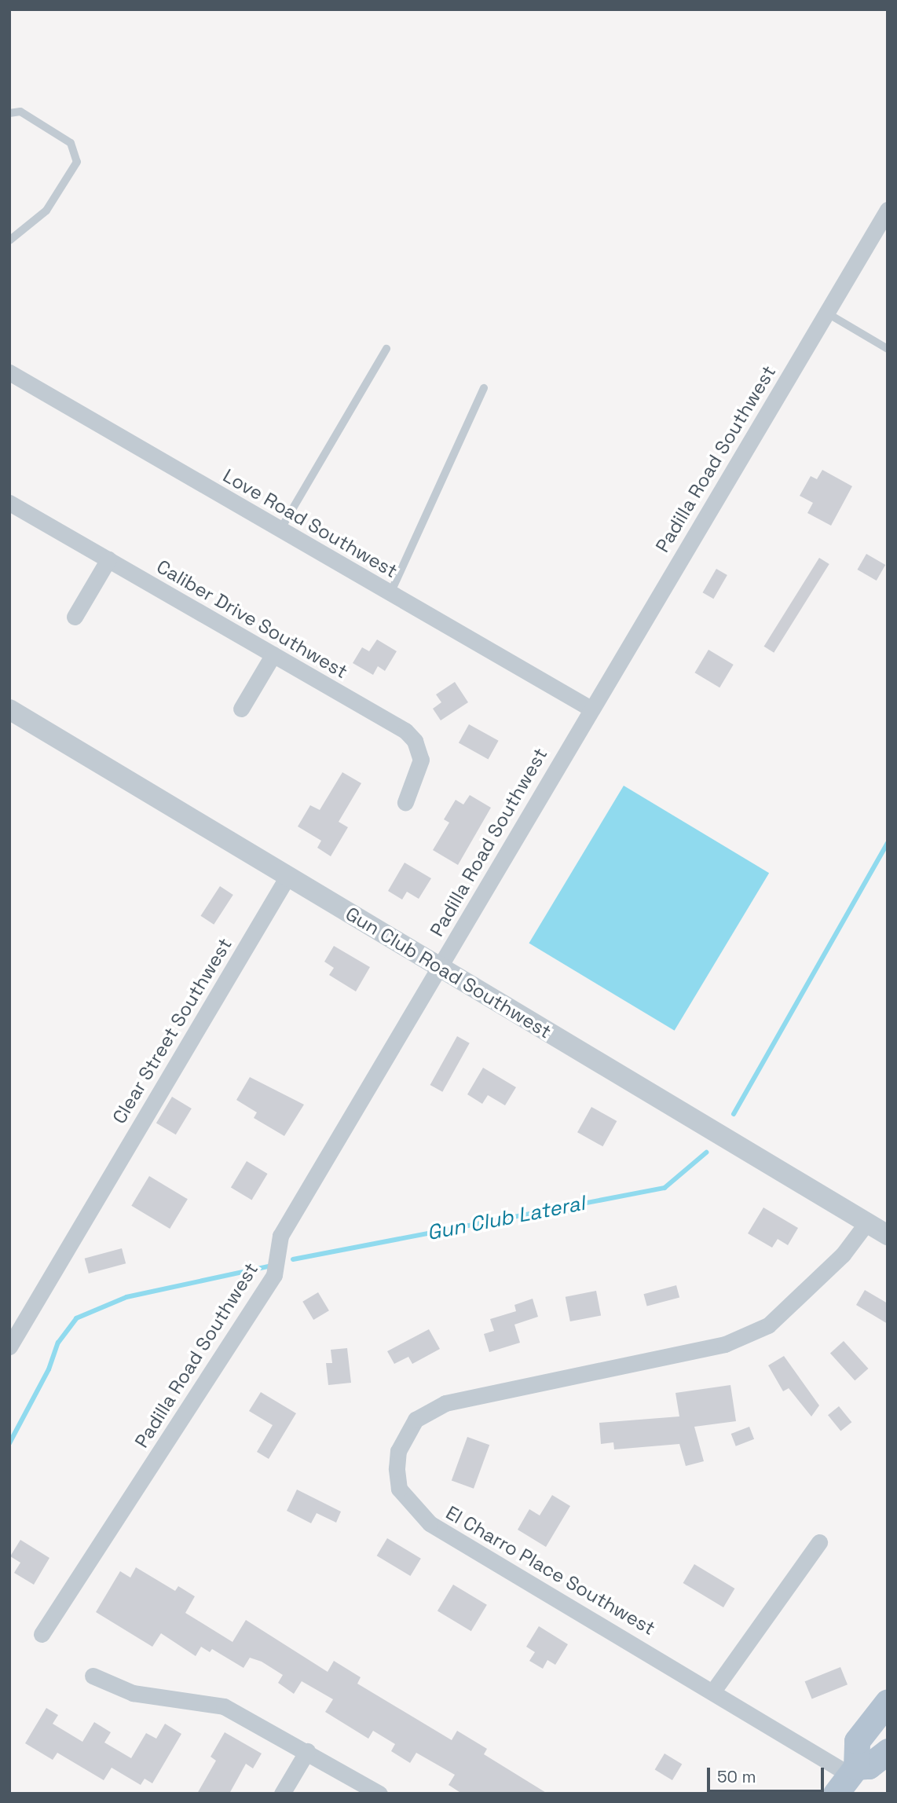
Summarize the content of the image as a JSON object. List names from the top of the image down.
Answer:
{
  "streets": {
    "street": [
      "Padilla Road Southwest",
      "Love Road Southwest",
      "Caliber Drive Southwest",
      "Gun Club Road Southwest",
      "Clear Street Southwest",
      "El Charro Place Southwest"
    ]
  },
  "crossings": [
    ["Padilla Road Southwest", "Love Road Southwest"],
    ["Padilla Road Southwest", "Gun Club Road Southwest"],
    ["Gun Club Road Southwest", "Clear Street Southwest"],
    ["Gun Club Road Southwest", "El Charro Place Southwest"]
  ],
  "water": ["Gun Club Lateral"],
  "scale_bar": "50 m"
}
